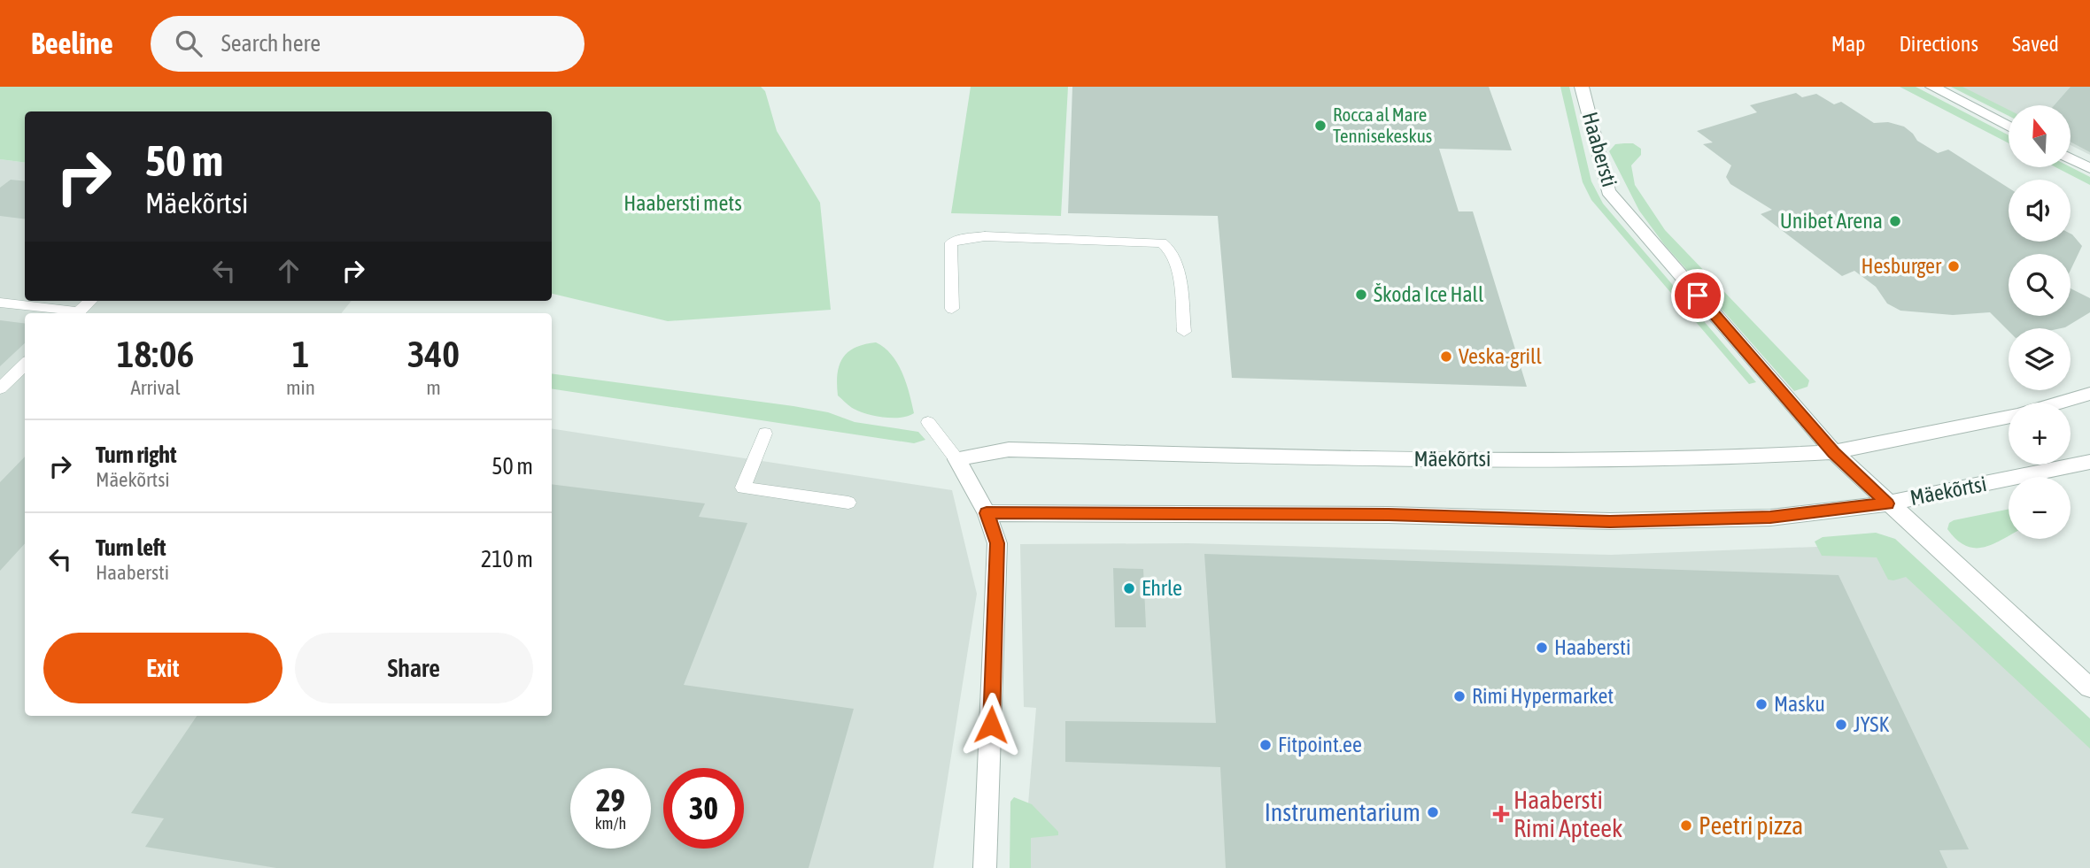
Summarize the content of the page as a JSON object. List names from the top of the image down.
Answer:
{
  "streets": {
    "street": ["Haabersti", "Mäekõrtsi"]
  },
  "crossings": [
    ["Haabersti", "Mäekõrtsi"]
  ],
  "parks": ["Haabersti mets"],
  "places": {
    "other": [
      "Rocca al Mare Tennisekeskus",
      "Unibet Arena",
      "Hesburger",
      "Škoda Ice Hall",
      "Veska-grill",
      "Ehrle",
      "Haabersti",
      "Rimi Hypermarket",
      "Masku",
      "JYSK",
      "Fitpoint.ee",
      "Instrumentarium",
      "Peetri pizza"
    ],
    "health": ["Haabersti Rimi Apteek"]
  },
  "north": "top",
  "page": {
    "header": "Beeline",
    "search": "Search here",
    "nav": ["Map", "Directions", "Saved"],
    "map_buttons": ["+", "−"],
    "turn": ["50 m", "Mäekõrtsi"],
    "eta": [
      "18:06",
      "Arrival",
      "1",
      "min",
      "340",
      "m"
    ],
    "list": [
      {
        "name": "Turn right",
        "note": "Mäekõrtsi",
        "value": "50 m"
      },
      {
        "name": "Turn left",
        "note": "Haabersti",
        "value": "210 m"
      }
    ],
    "buttons": ["Exit", "Share"],
    "speed": "29 km/h",
    "limit": "30"
  }
}
